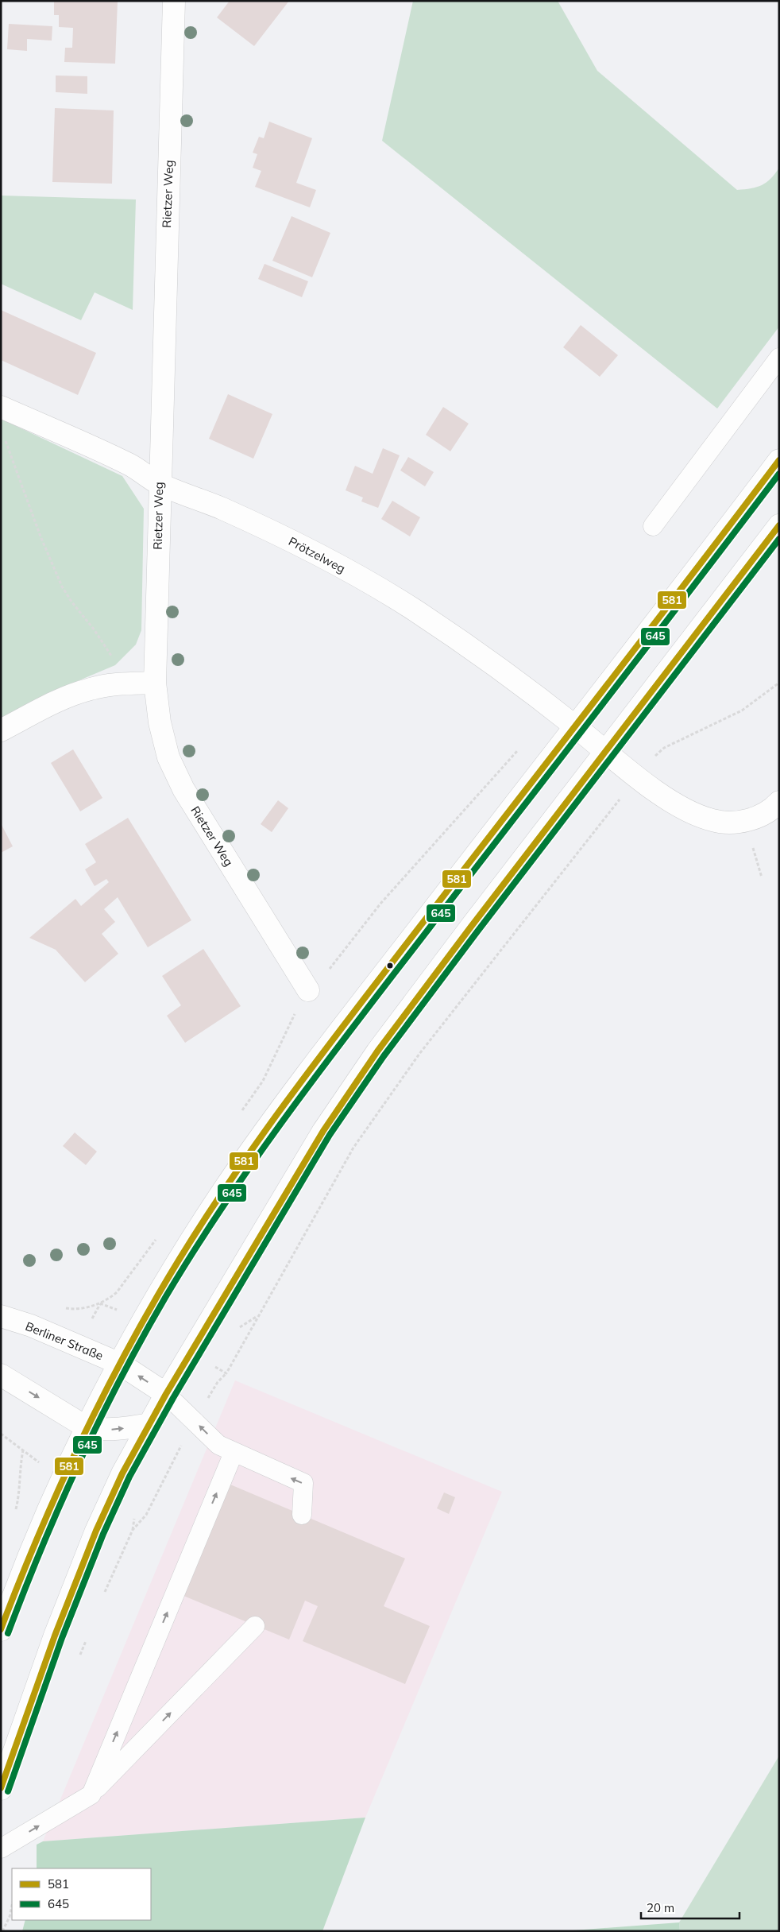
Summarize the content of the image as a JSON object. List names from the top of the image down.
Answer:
{
  "streets": {
    "main road": ["Rietzer Weg", "Prötzelweg", "Berliner Straße"]
  },
  "crossings": [
    ["Rietzer Weg", "Prötzelweg"]
  ],
  "lines": ["transit line 581", "transit line 645"],
  "legend": ["581", "645"],
  "scale_bar": "20 m"
}
